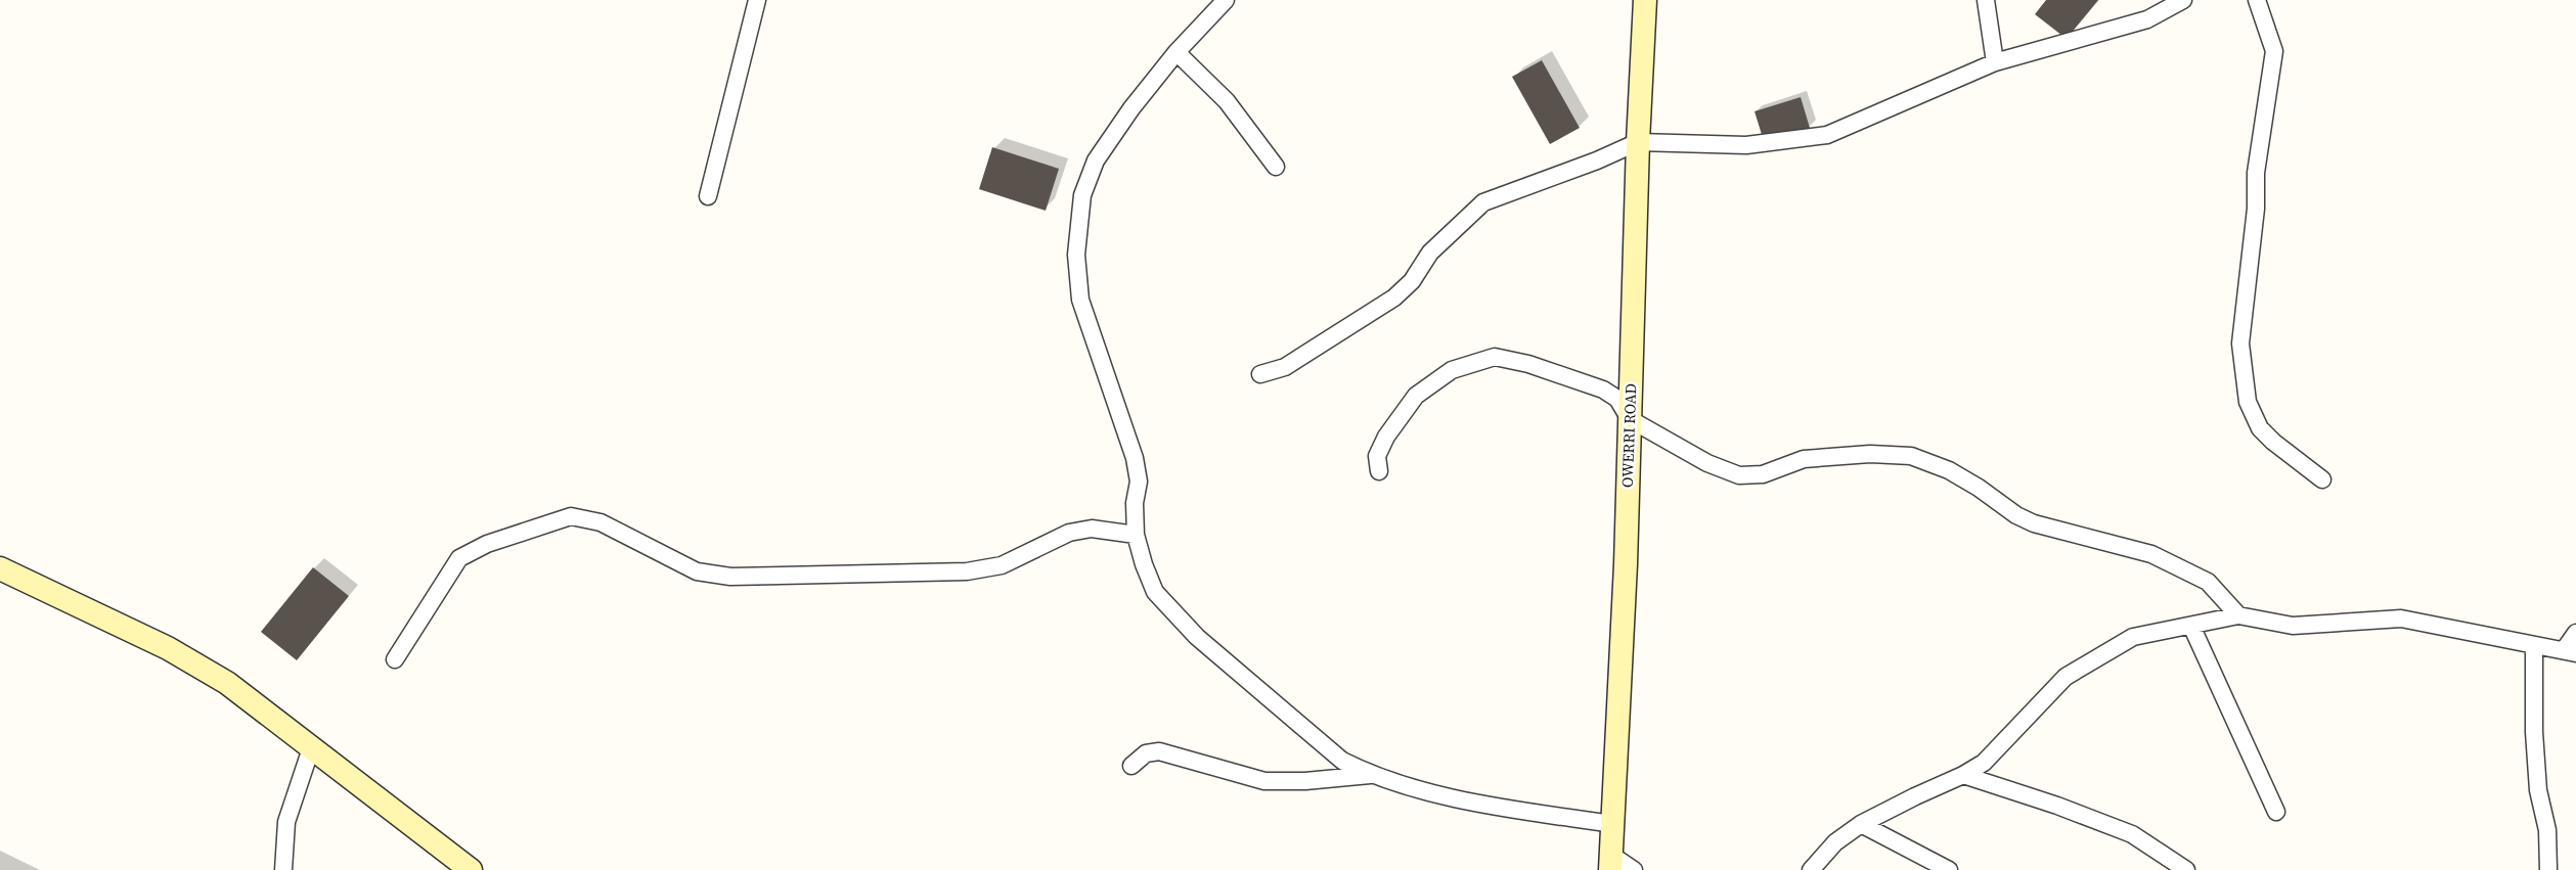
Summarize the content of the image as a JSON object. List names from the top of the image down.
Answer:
{
  "streets": {
    "main road": ["OWERRI ROAD"]
  }
}
